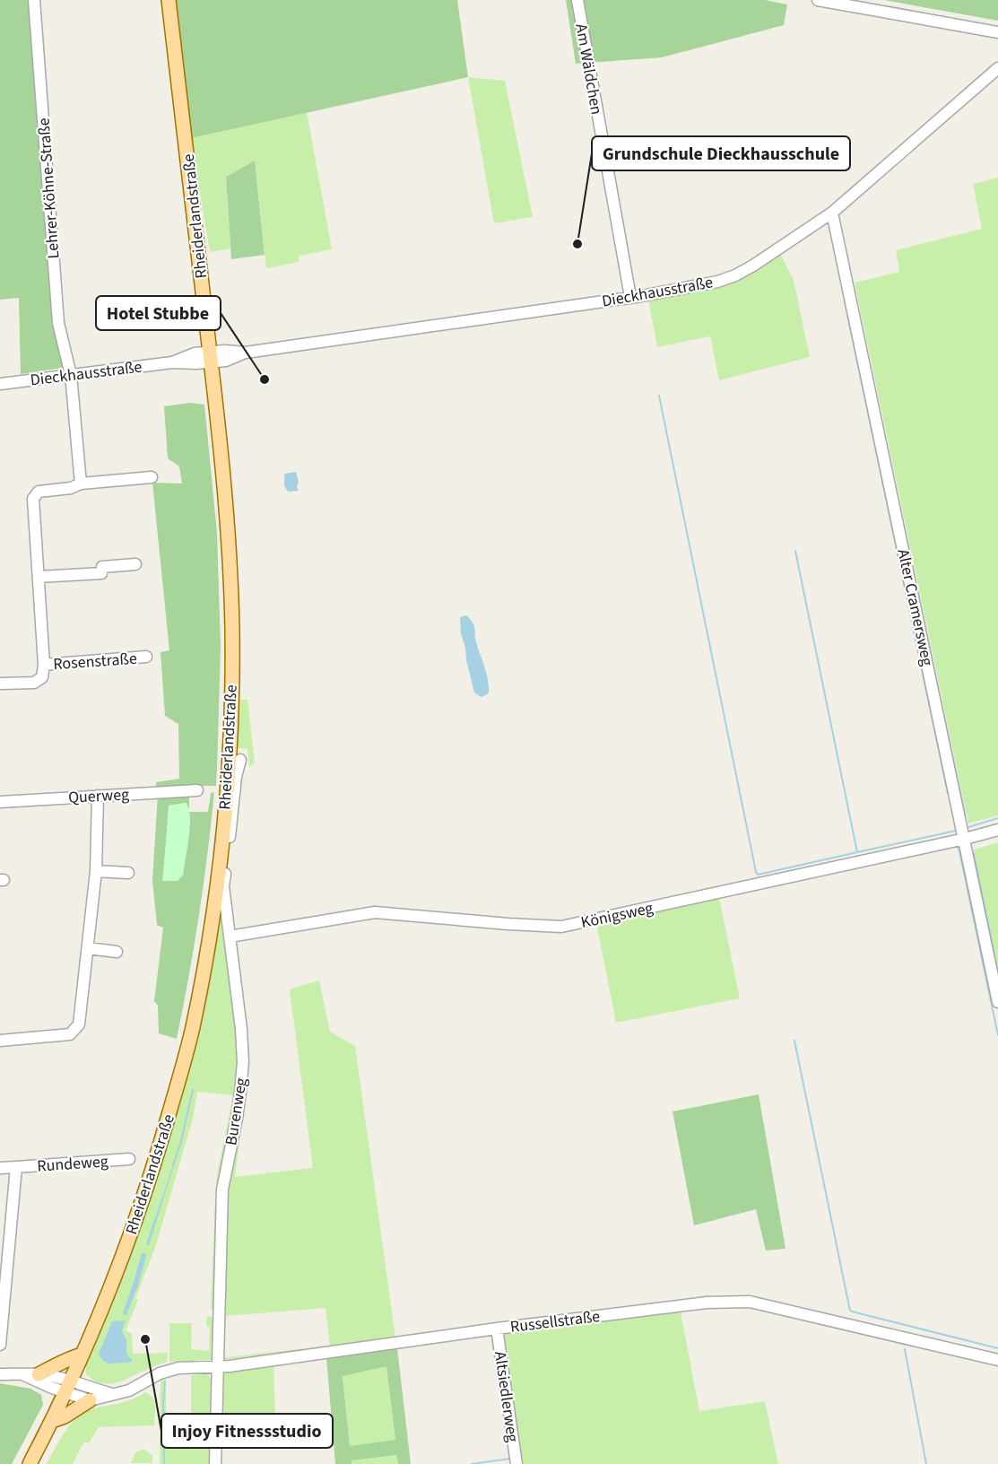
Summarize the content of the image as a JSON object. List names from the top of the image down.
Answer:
{
  "streets": {
    "main road": ["Rheiderlandstraße"],
    "street": [
      "Am Wäldchen",
      "Lehrer-Köhne-Straße",
      "Dieckhausstraße",
      "Alter Cramersweg",
      "Rosenstraße",
      "Querweg",
      "Königsweg",
      "Burenweg",
      "Rundeweg",
      "Russellstraße",
      "Altsiedlerweg"
    ]
  },
  "crossings": [
    ["Am Wäldchen", "Dieckhausstraße"],
    ["Lehrer-Köhne-Straße", "Dieckhausstraße"],
    ["Rheiderlandstraße", "Dieckhausstraße"],
    ["Dieckhausstraße", "Alter Cramersweg"],
    ["Alter Cramersweg", "Königsweg"],
    ["Königsweg", "Burenweg"],
    ["Burenweg", "Russellstraße"],
    ["Russellstraße", "Altsiedlerweg"]
  ],
  "places": ["Grundschule Dieckhausschule", "Hotel Stubbe", "Injoy Fitnessstudio"]
}
